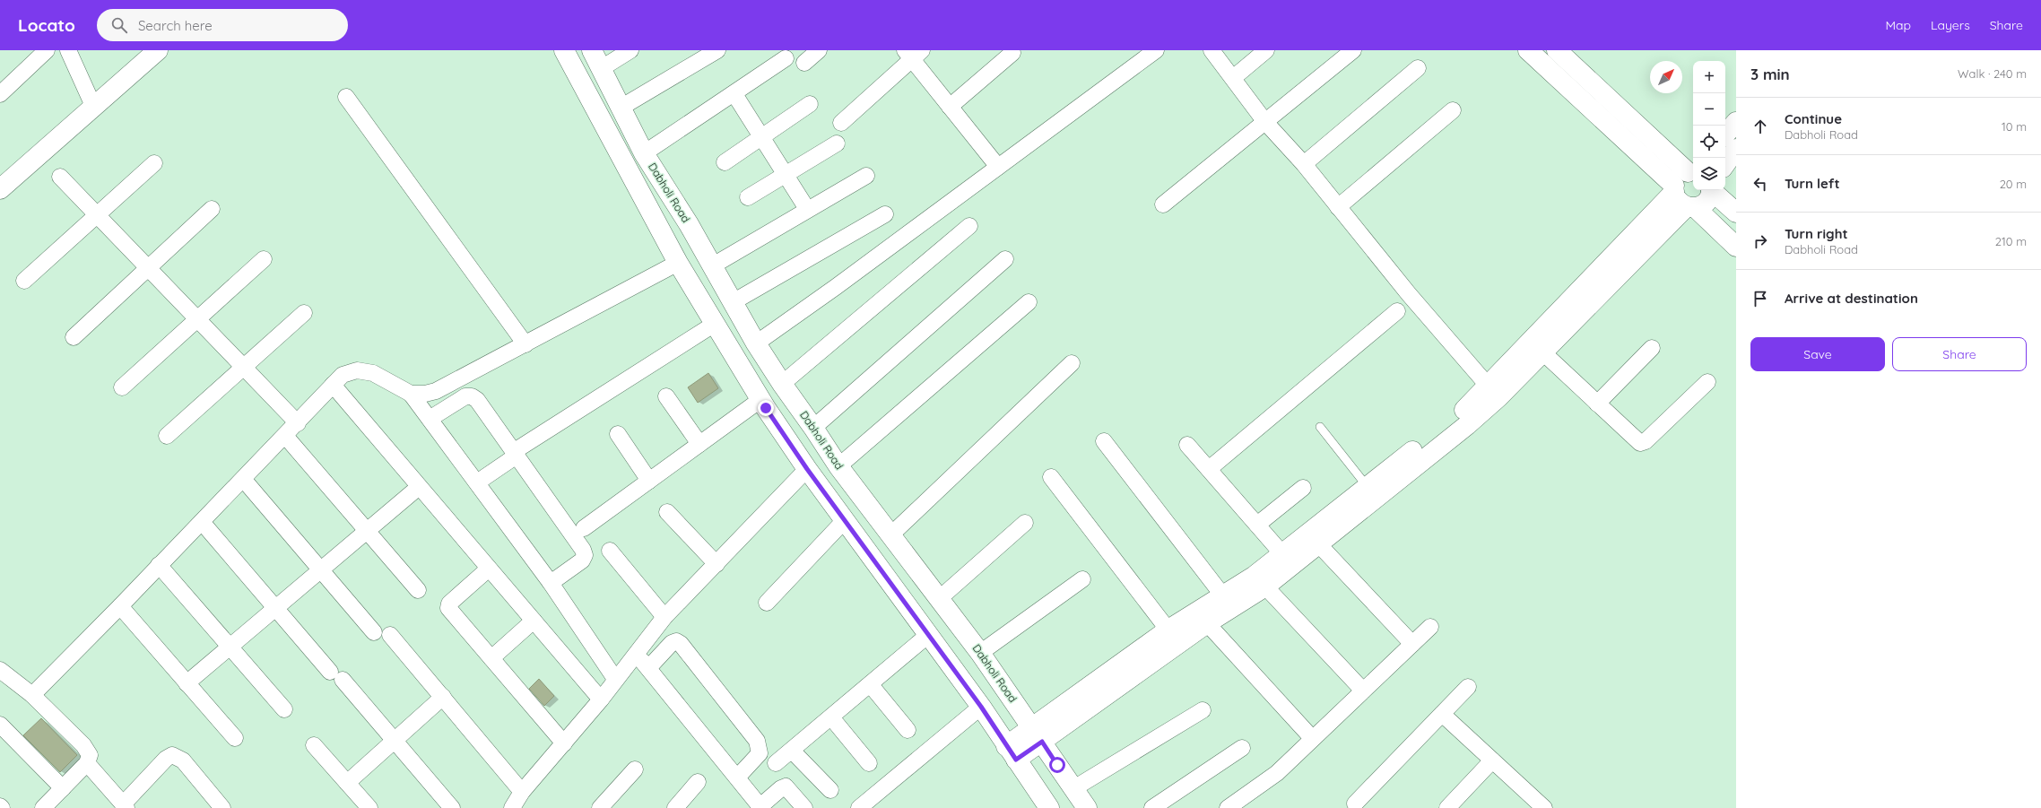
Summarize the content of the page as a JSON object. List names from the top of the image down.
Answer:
{
  "streets": {
    "street": ["Dabholi Road"]
  },
  "north": "top right",
  "page": {
    "header": "Locato",
    "search": "Search here",
    "nav": ["Map", "Layers", "Share"],
    "heading": ["3 min", "Walk · 240 m"],
    "map_buttons": ["+", "−"],
    "list": [
      ["Continue", "Dabholi Road", "10 m"],
      ["Turn left", "20 m"],
      ["Turn right", "Dabholi Road", "210 m"],
      "Arrive at destination"
    ],
    "buttons": ["Save", "Share"]
  }
}
